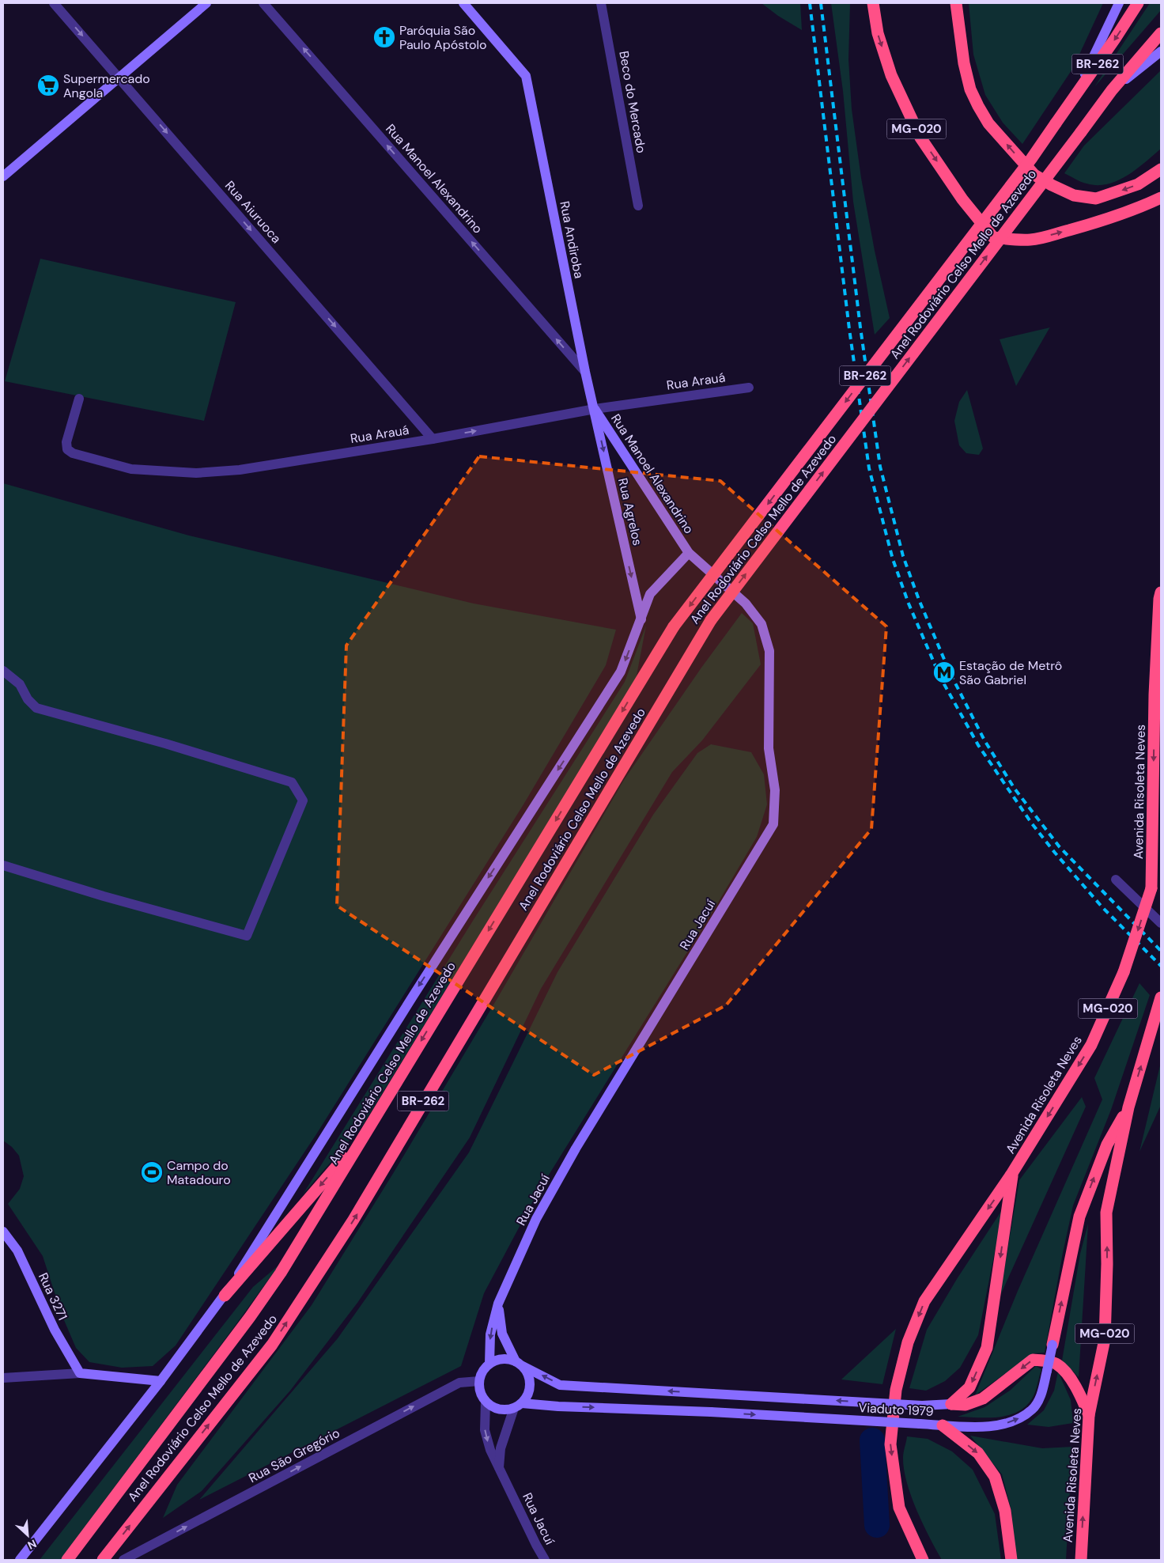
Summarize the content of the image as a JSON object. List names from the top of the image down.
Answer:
{
  "streets": {
    "highway": [
      "BR-262",
      "MG-020",
      "Anel Rodoviário Celso Mello de Azevedo",
      "Avenida Risoleta Neves"
    ],
    "street": [
      "Beco do Mercado",
      "Rua Manoel Alexandrino",
      "Rua Aiuruoca",
      "Rua Andiroba",
      "Rua Arauá",
      "Rua Agrelos",
      "Rua Jacuí",
      "Rua 3271",
      "Viaduto 1979",
      "Rua São Gregório"
    ]
  },
  "crossings": [
    ["Rua Manoel Alexandrino", "Rua Andiroba"],
    ["Rua Manoel Alexandrino", "Anel Rodoviário Celso Mello de Azevedo"],
    ["Rua Manoel Alexandrino", "Rua Arauá"],
    ["Rua Manoel Alexandrino", "Rua Agrelos"],
    ["Rua Manoel Alexandrino", "Rua Jacuí"],
    ["Rua Aiuruoca", "Rua Arauá"],
    ["Rua Andiroba", "Rua Arauá"],
    ["Rua Andiroba", "Rua Agrelos"],
    ["Anel Rodoviário Celso Mello de Azevedo", "Rua Agrelos"],
    ["Anel Rodoviário Celso Mello de Azevedo", "Rua Jacuí"],
    ["Rua Arauá", "Rua Agrelos"],
    ["Rua Jacuí", "Viaduto 1979"],
    ["Rua Jacuí", "Rua São Gregório"],
    ["Viaduto 1979", "Rua São Gregório"]
  ],
  "one_way": [
    "Rua Manoel Alexandrino",
    "Rua Aiuruoca",
    "Rua Agrelos",
    "Rua São Gregório"
  ],
  "places": {
    "church": ["Paróquia São Paulo Apóstolo"],
    "supermarket": ["Supermercado Angola"],
    "metro station": ["Estação de Metrô São Gabriel"],
    "sports": ["Campo do Matadouro"]
  },
  "north": "bottom right"
}
